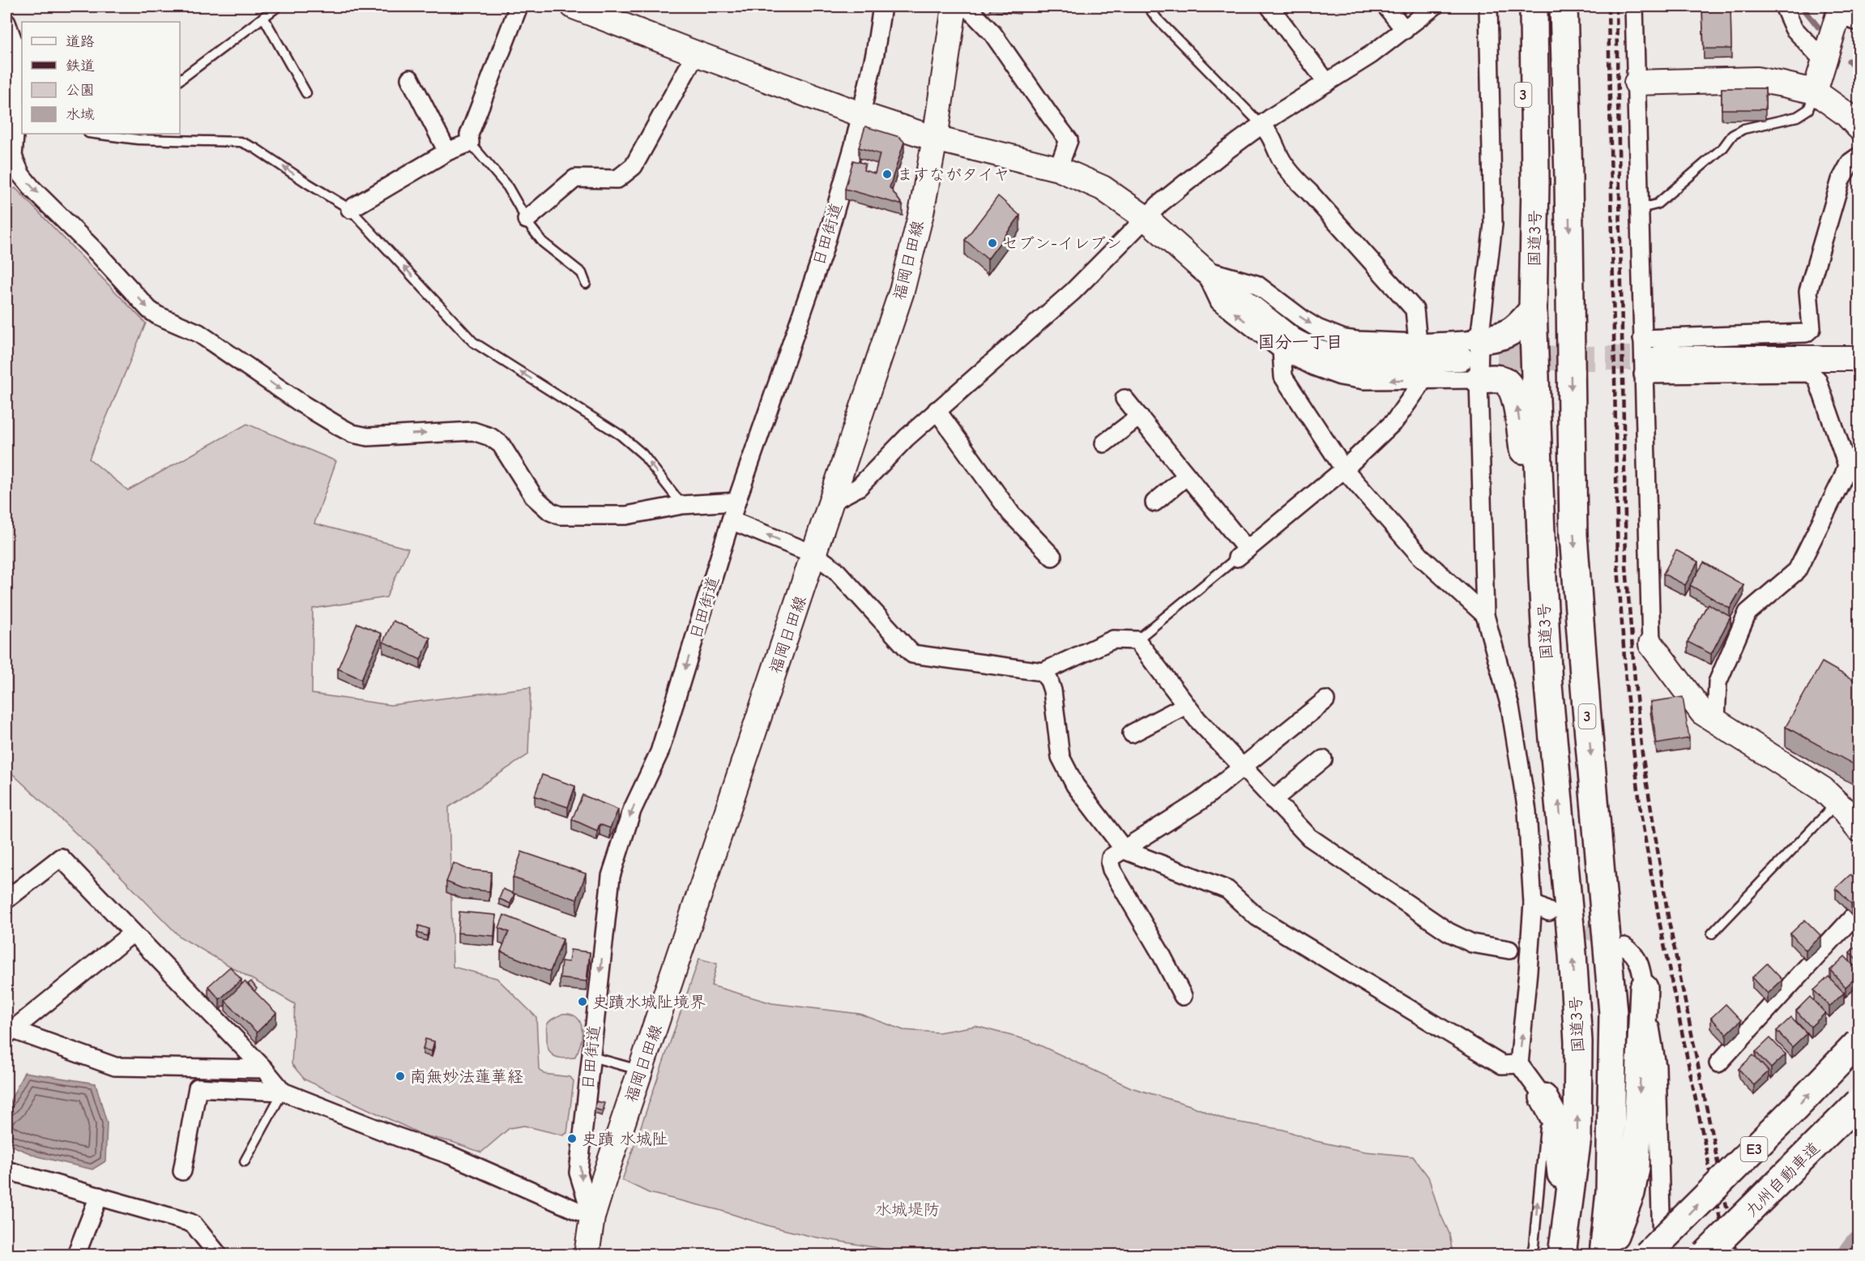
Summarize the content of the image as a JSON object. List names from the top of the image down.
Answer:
{
  "streets": {
    "highway": [
      "3",
      "国道3号",
      "E3",
      "九州自動車道"
    ],
    "street": ["日田街道", "福岡日田線"]
  },
  "crossings": [
    ["3", "国道3号"],
    ["日田街道", "福岡日田線"]
  ],
  "one_way": ["日田街道"],
  "districts": ["国分一丁目"],
  "parks": ["水城堤防"],
  "places": [
    "ますながタイヤ",
    "セブン-イレブン",
    "史蹟水城阯境界",
    "南無妙法蓮華経",
    "史蹟 水城阯"
  ],
  "legend": [
    "道路",
    "鉄道",
    "公園",
    "水域"
  ]
}
